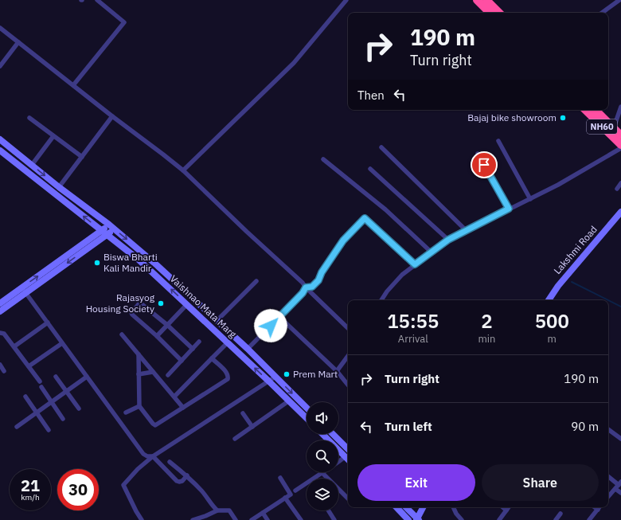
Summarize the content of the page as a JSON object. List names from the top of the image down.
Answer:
{
  "streets": {
    "highway": ["NH60"],
    "main road": ["Lakshmi Road", "Vaishnao Mata Marg"]
  },
  "places": [
    "Bajaj bike showroom",
    "Biswa Bharti Kali Mandir",
    "Rajasyog Housing Society",
    "Prem Mart"
  ],
  "page": {
    "turn": ["190 m", "Turn right"],
    "then": "Then",
    "eta": [
      "15:55",
      "Arrival",
      "2",
      "min",
      "500",
      "m"
    ],
    "list": [
      {
        "name": "Turn right",
        "value": "190 m"
      },
      {
        "name": "Turn left",
        "value": "90 m"
      }
    ],
    "buttons": ["Exit", "Share"],
    "speed": "21 km/h",
    "limit": "30"
  }
}
